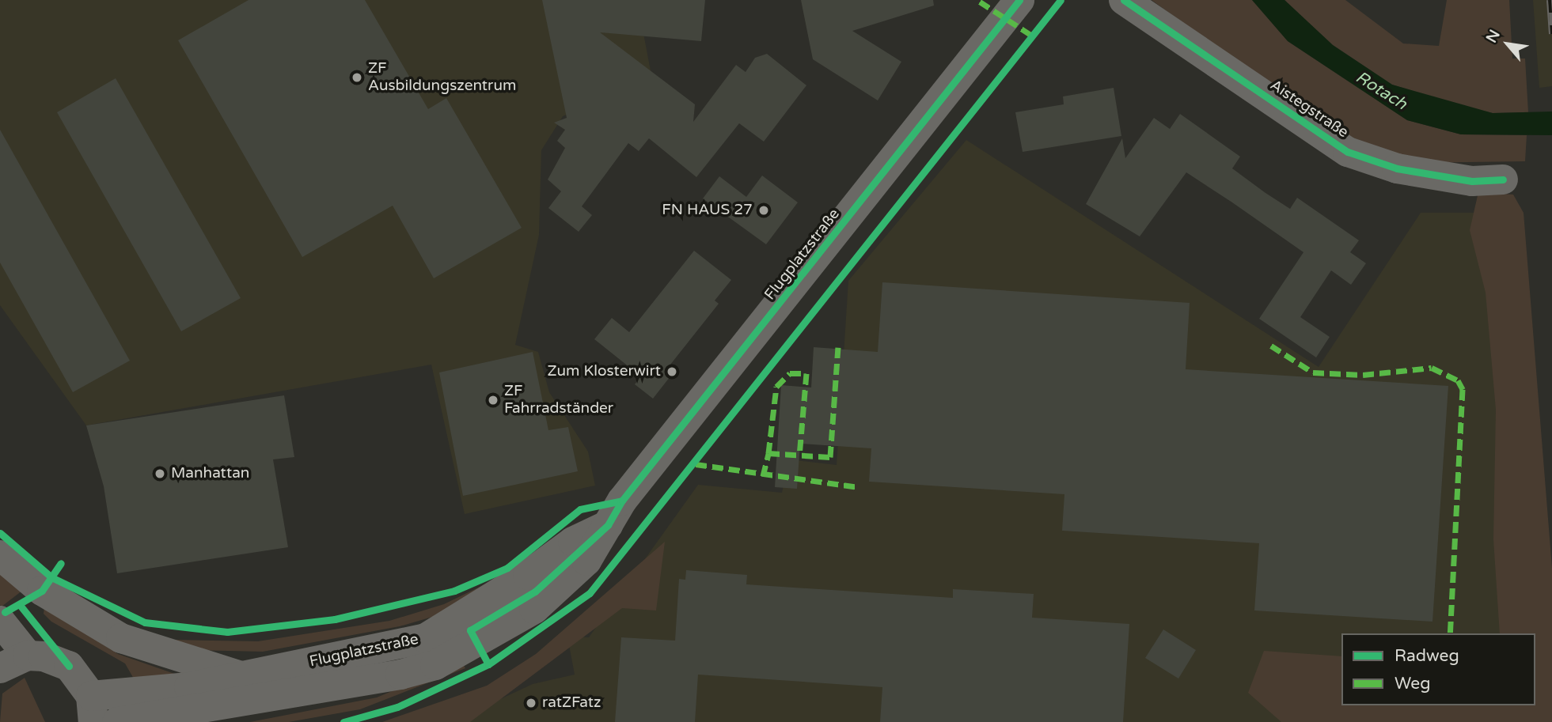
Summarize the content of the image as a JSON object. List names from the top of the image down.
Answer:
{
  "streets": {
    "street": ["Aistegstraße", "Flugplatzstraße"]
  },
  "water": ["Rotach"],
  "places": [
    "ZF Ausbildungszentrum",
    "FN HAUS 27",
    "Zum Klosterwirt",
    "ZF Fahrradständer",
    "Manhattan",
    "ratZFatz"
  ],
  "legend": ["Radweg", "Weg"],
  "north": "top left"
}
